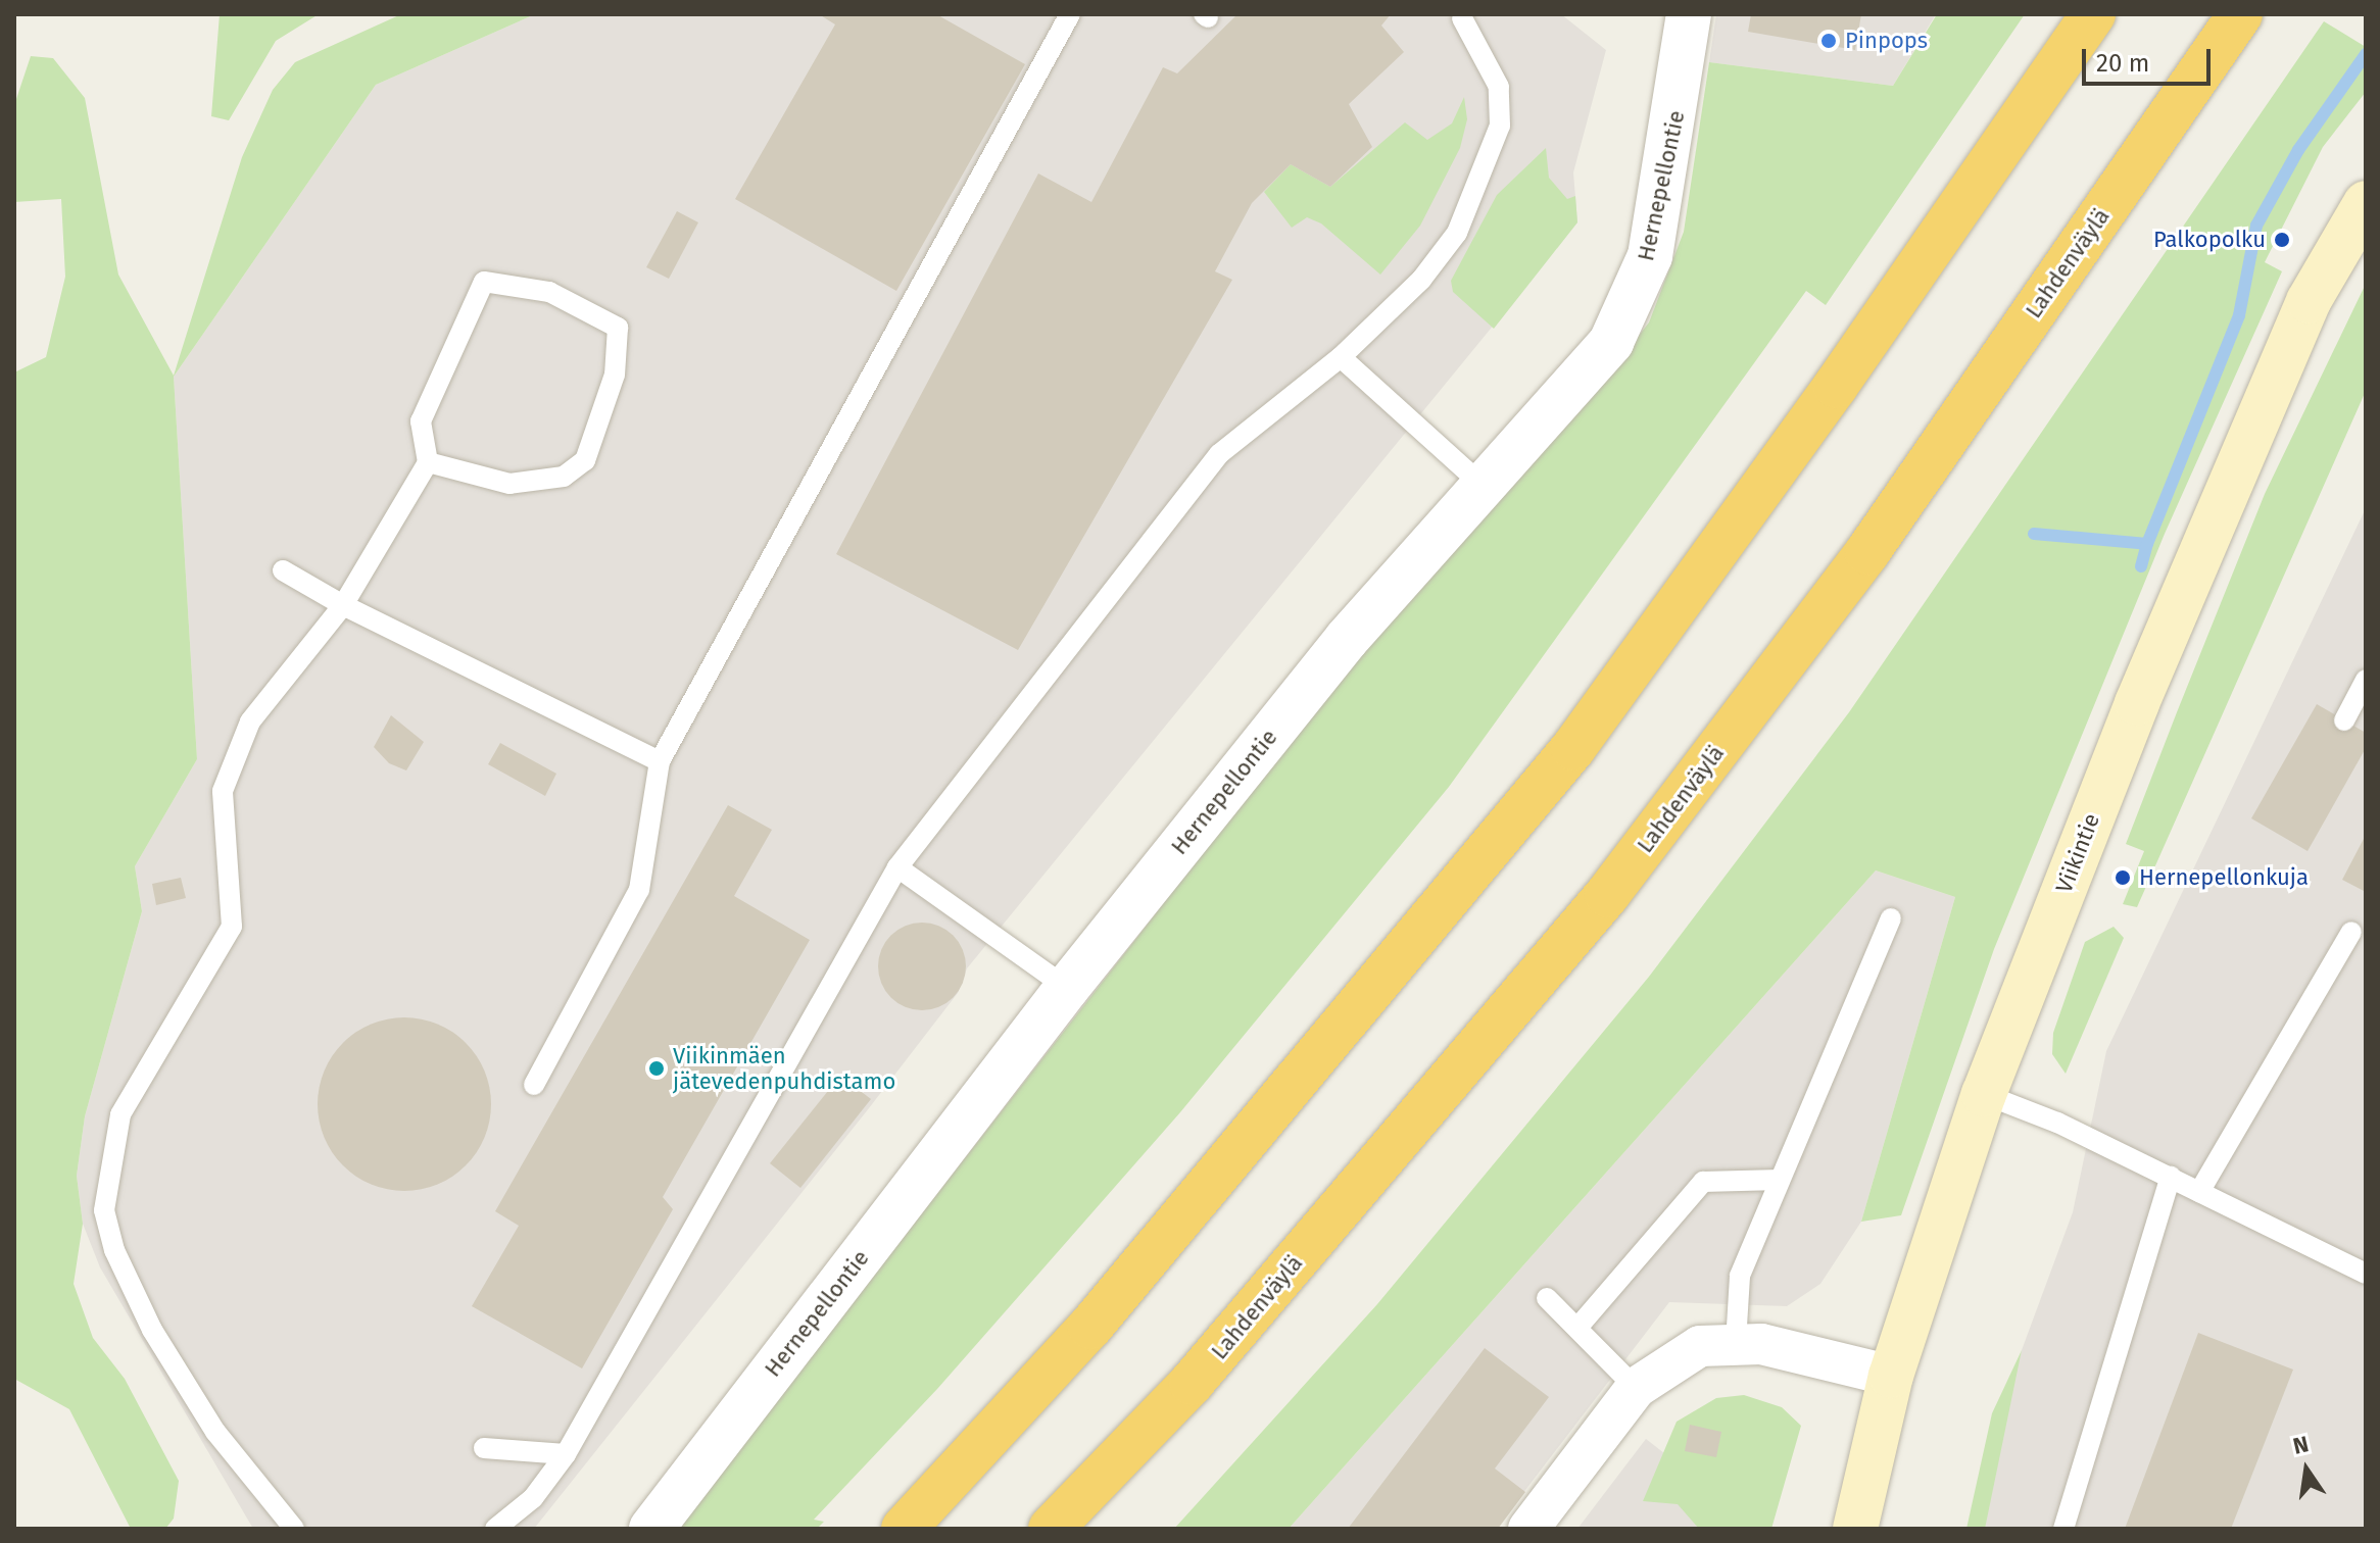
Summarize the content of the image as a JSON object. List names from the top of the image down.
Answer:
{
  "streets": {
    "highway": ["Lahdenväylä"],
    "main road": ["Viikintie"],
    "street": ["Hernepellontie"]
  },
  "places": [
    "Pinpops",
    "Palkopolku",
    "Hernepellonkuja",
    "Viikinmäen jätevedenpuhdistamo"
  ],
  "scale_bar": "20 m",
  "north": "top"
}
